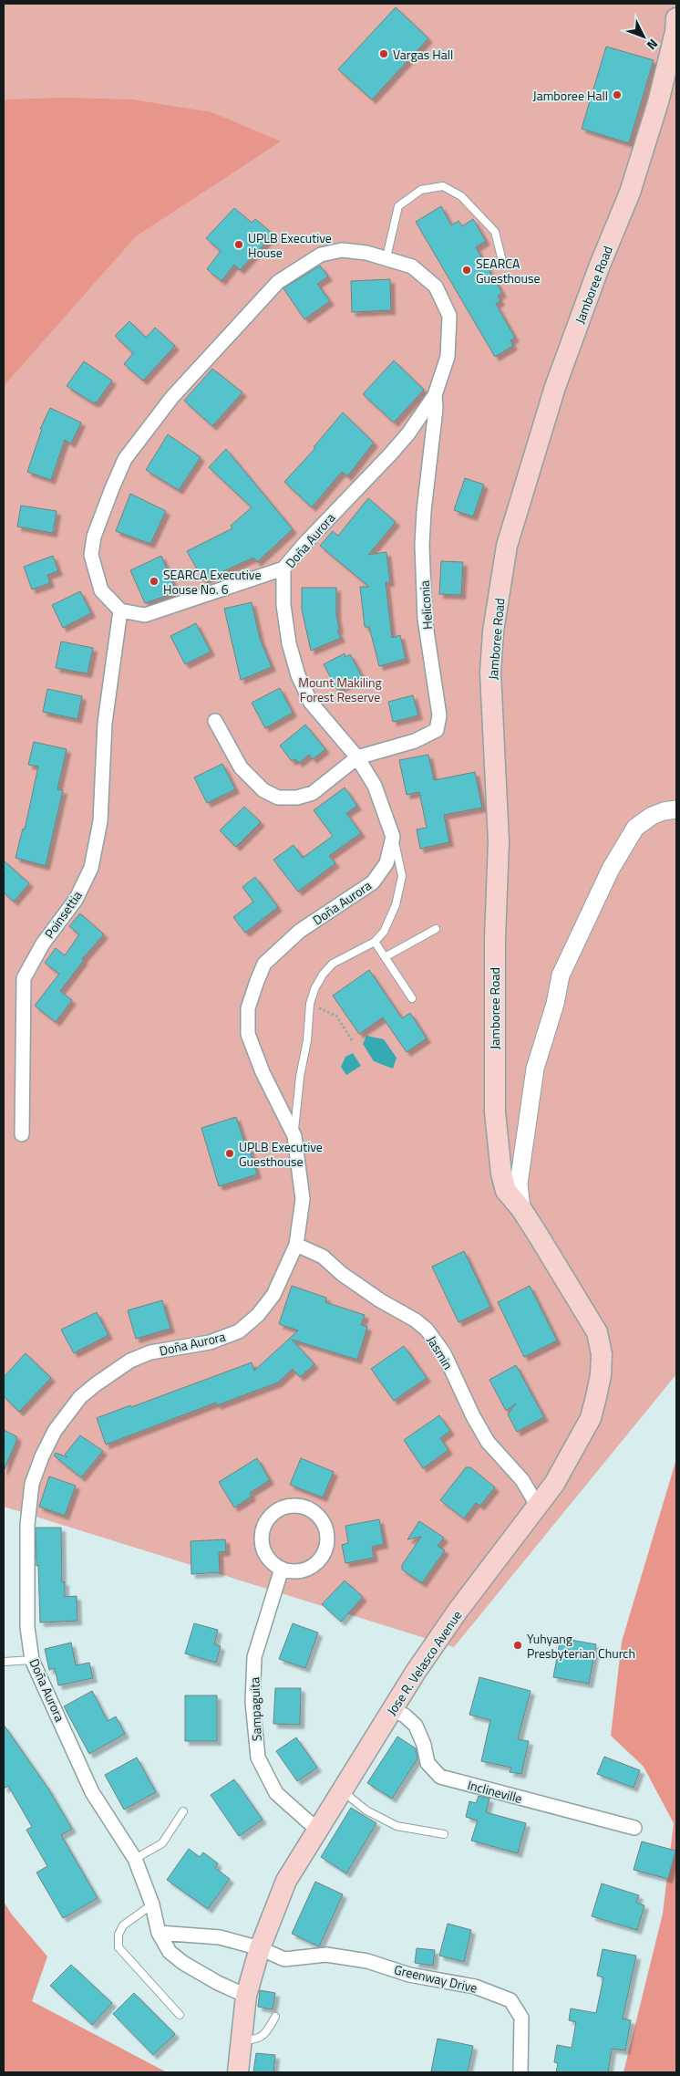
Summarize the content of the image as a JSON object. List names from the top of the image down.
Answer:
{
  "streets": {
    "main road": ["Jamboree Road", "Jose R. Velasco Avenue"],
    "street": [
      "Doña Aurora",
      "Heliconia",
      "Poinsettia",
      "Jasmin",
      "Sampaguita",
      "Inclineville",
      "Greenway Drive"
    ]
  },
  "crossings": [
    ["Jamboree Road", "Jose R. Velasco Avenue"],
    ["Doña Aurora", "Heliconia"],
    ["Doña Aurora", "Poinsettia"],
    ["Doña Aurora", "Jasmin"],
    ["Doña Aurora", "Jose R. Velasco Avenue"],
    ["Jasmin", "Jose R. Velasco Avenue"],
    ["Jose R. Velasco Avenue", "Sampaguita"],
    ["Jose R. Velasco Avenue", "Inclineville"],
    ["Jose R. Velasco Avenue", "Greenway Drive"]
  ],
  "parks": ["Mount Makiling Forest Reserve"],
  "places": [
    "Vargas Hall",
    "Jamboree Hall",
    "UPLB Executive House",
    "SEARCA Guesthouse",
    "SEARCA Executive House No. 6",
    "UPLB Executive Guesthouse",
    "Yuhyang Presbyterian Church"
  ],
  "north": "bottom right"
}
